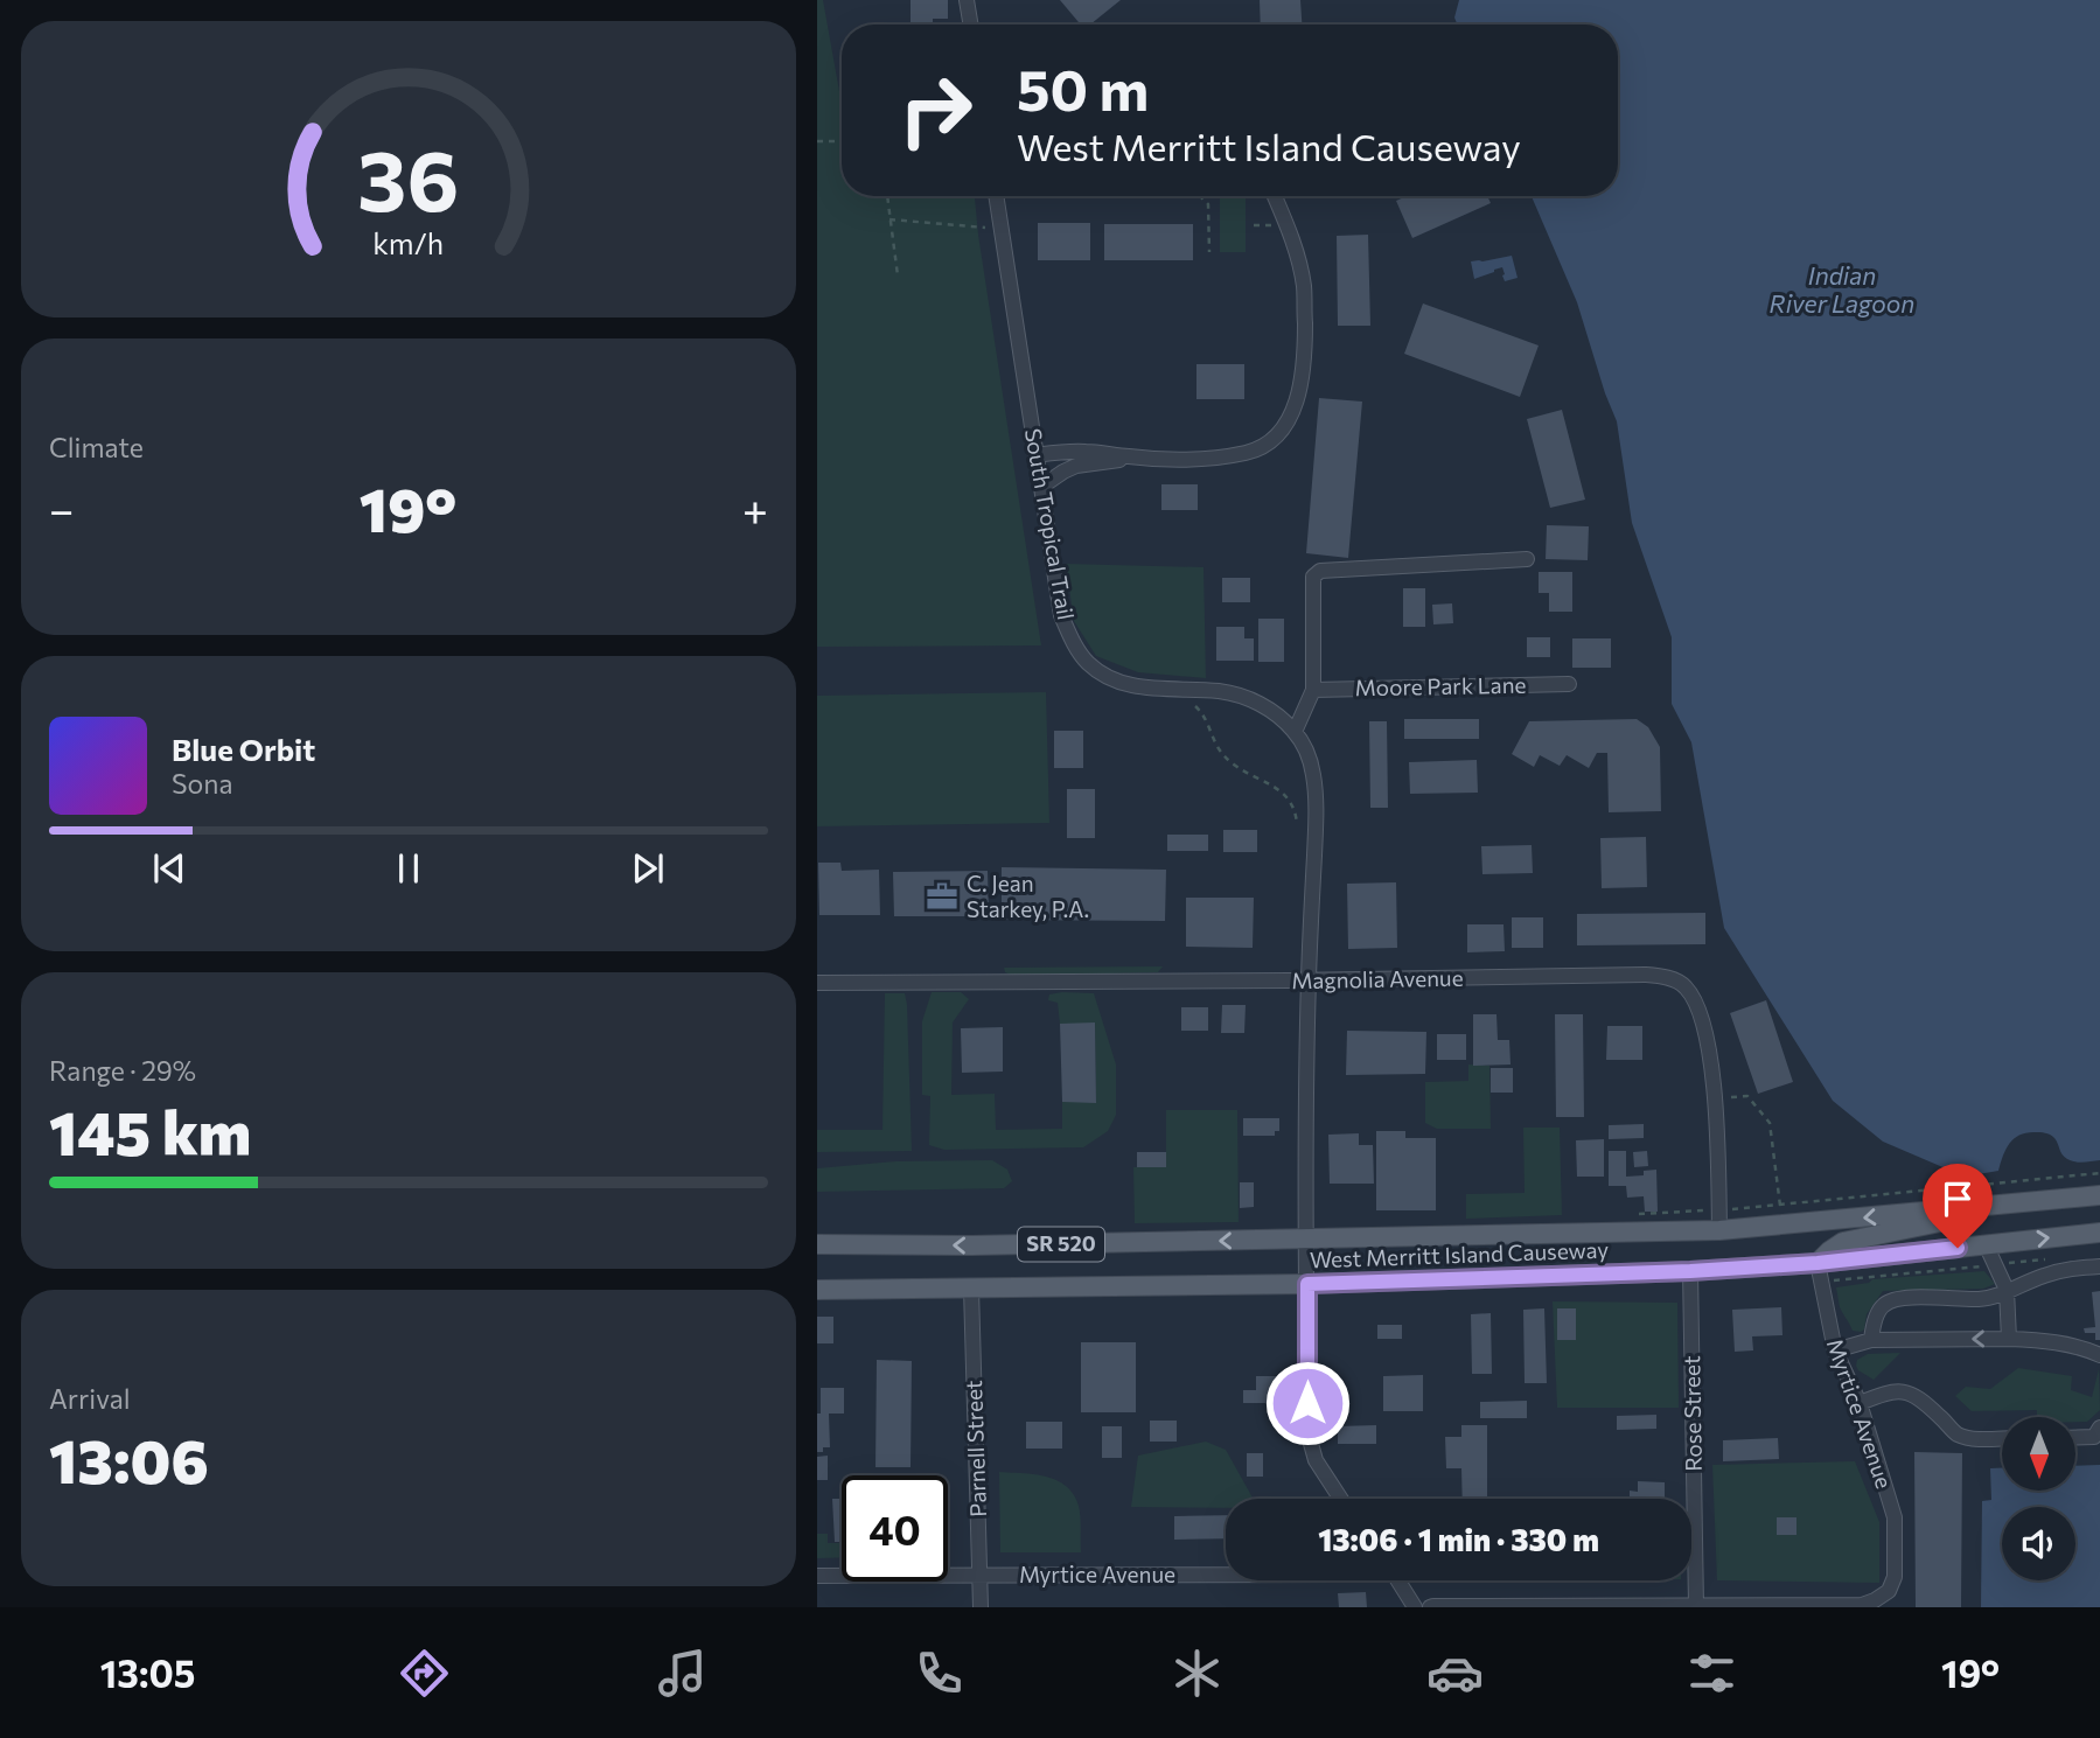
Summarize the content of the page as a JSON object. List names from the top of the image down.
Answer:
{
  "streets": {
    "main road": ["SR 520", "West Merritt Island Causeway"],
    "street": [
      "South Tropical Trail",
      "Moore Park Lane",
      "Magnolia Avenue",
      "Rose Street",
      "Myrtice Avenue",
      "Parnell Street"
    ]
  },
  "crossings": [
    ["South Tropical Trail", "Magnolia Avenue"],
    ["South Tropical Trail", "West Merritt Island Causeway"],
    ["Magnolia Avenue", "West Merritt Island Causeway"],
    ["West Merritt Island Causeway", "Rose Street"],
    ["West Merritt Island Causeway", "Myrtice Avenue"],
    ["West Merritt Island Causeway", "Parnell Street"],
    ["Rose Street", "Myrtice Avenue"],
    ["Myrtice Avenue", "Parnell Street"]
  ],
  "water": ["Indian River Lagoon"],
  "places": {
    "office": ["C. Jean Starkey, P.A."]
  },
  "north": "bottom",
  "page": {
    "turn": ["50 m", "West Merritt Island Causeway"],
    "tile": [
      "Climate",
      ["Range · 29%", "145 km"],
      ["Arrival", "13:06"]
    ],
    "heat": ["−", "19°", "+"],
    "song": ["Blue Orbit", "Sona"],
    "limit": "40",
    "trip": "13:06 · 1 min · 330 m",
    "tabs": ["13:05", "19°"],
    "gauge": ["36", "km/h"]
  }
}
